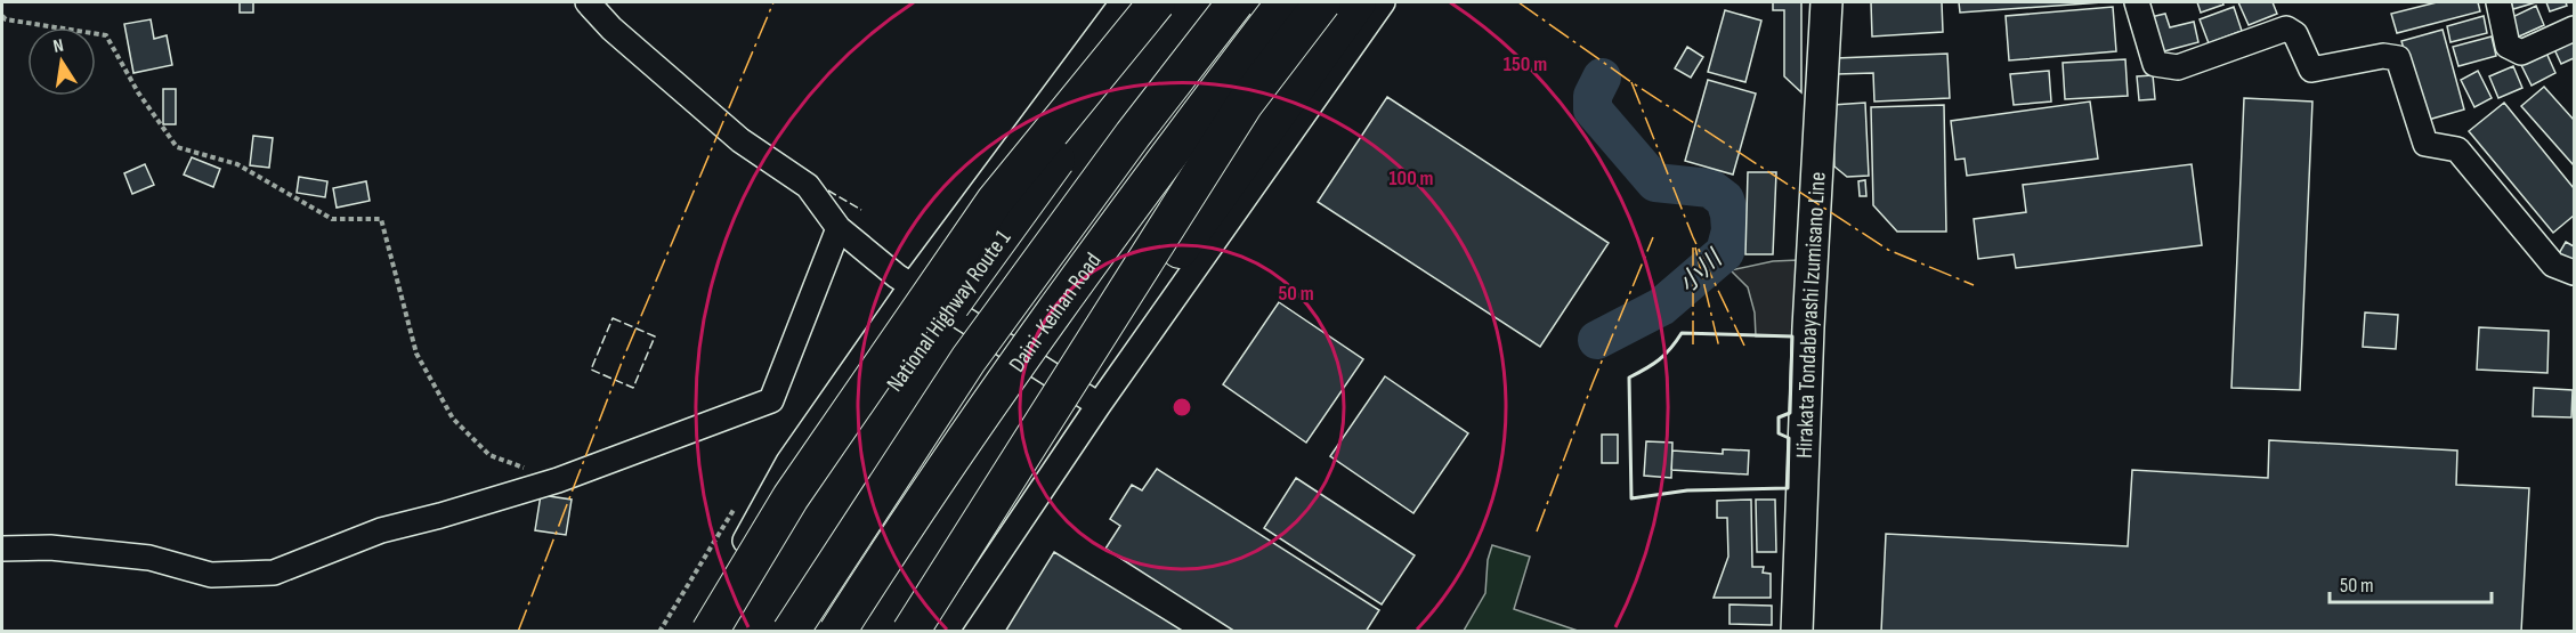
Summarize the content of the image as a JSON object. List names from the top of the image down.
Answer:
{
  "streets": {
    "highway": ["National Highway Route 1", "Daini-Keihan Road"],
    "main road": ["Hirakata Tondabayashi Izumisano Line"]
  },
  "water": ["小川"],
  "scale_bar": "50 m",
  "north": "top",
  "rings": ["150 m", "100 m", "50 m"]
}
